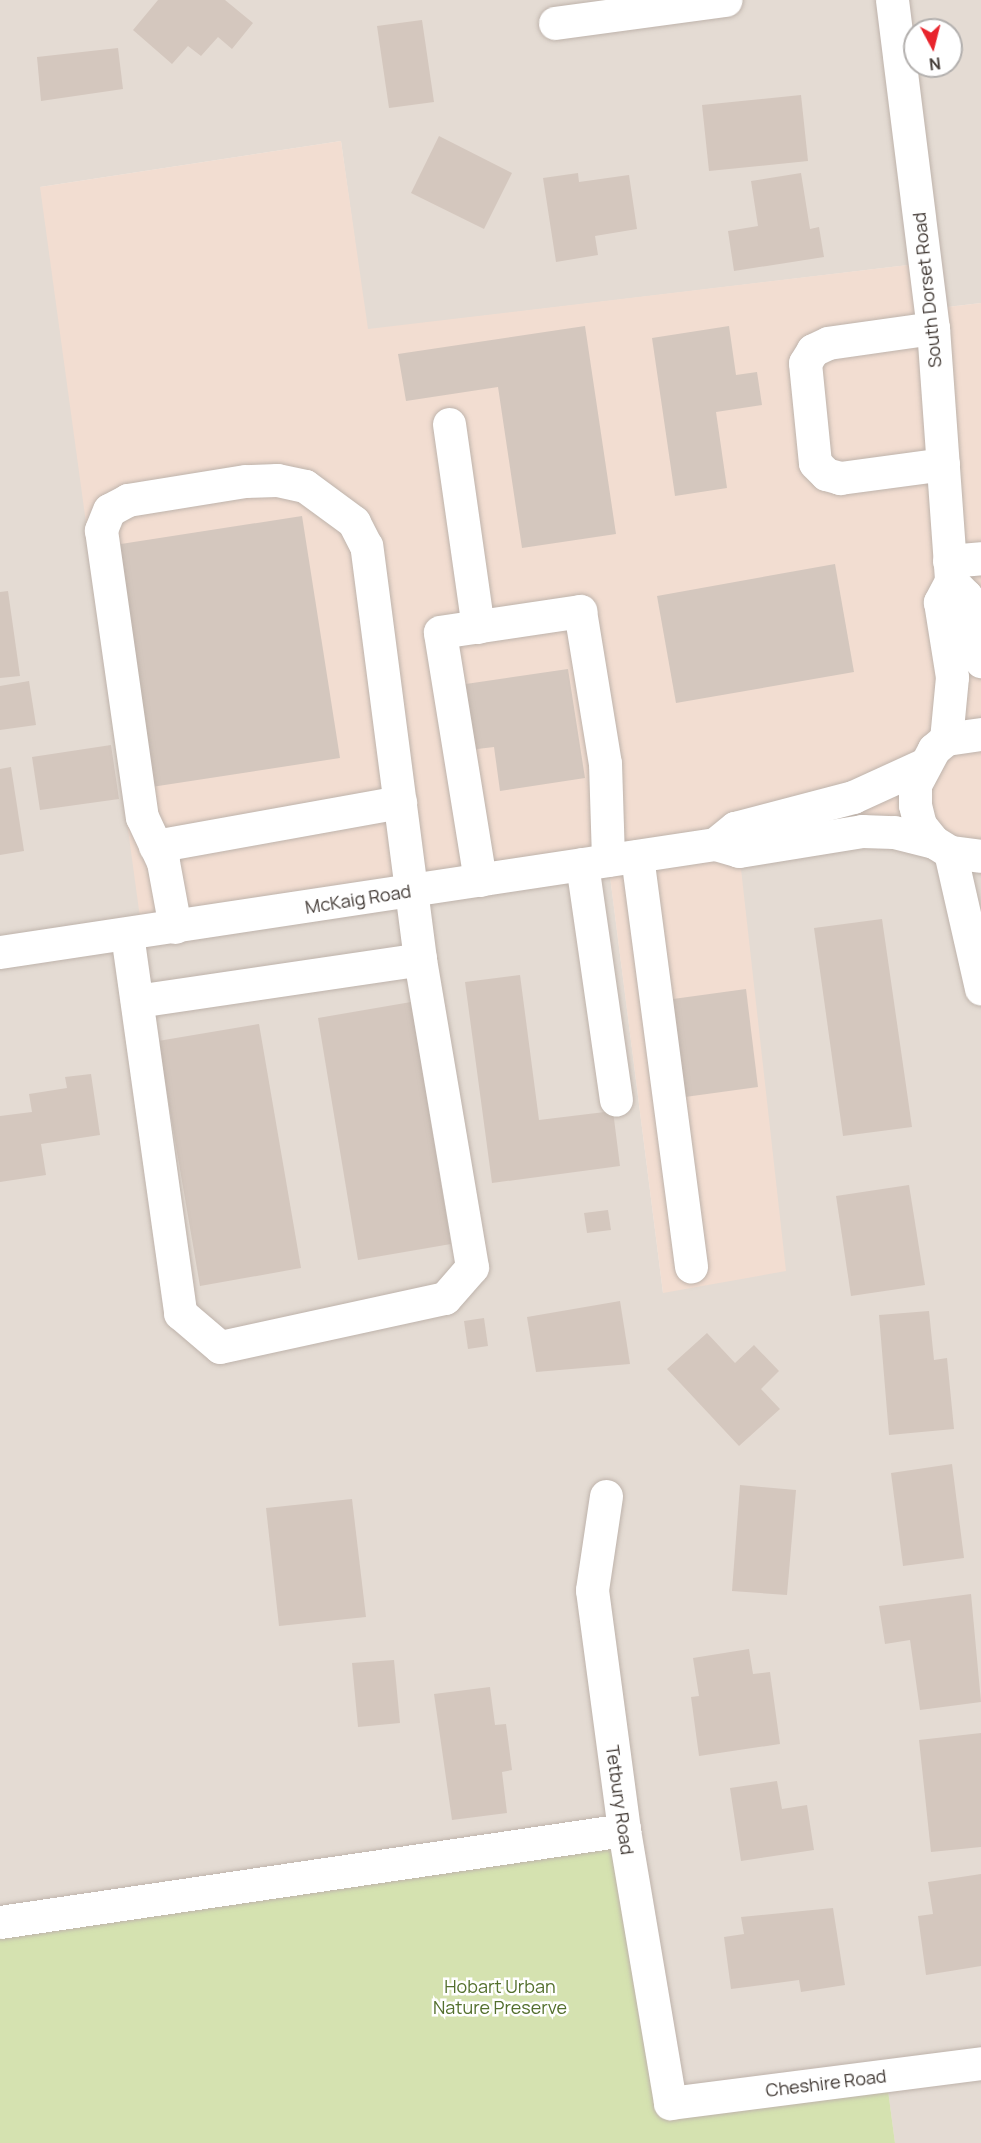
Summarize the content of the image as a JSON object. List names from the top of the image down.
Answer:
{
  "streets": {
    "street": [
      "South Dorset Road",
      "McKaig Road",
      "Tetbury Road",
      "Cheshire Road"
    ]
  },
  "crossings": [
    ["Tetbury Road", "Cheshire Road"]
  ],
  "parks": ["Hobart Urban Nature Preserve"],
  "north": "bottom"
}
